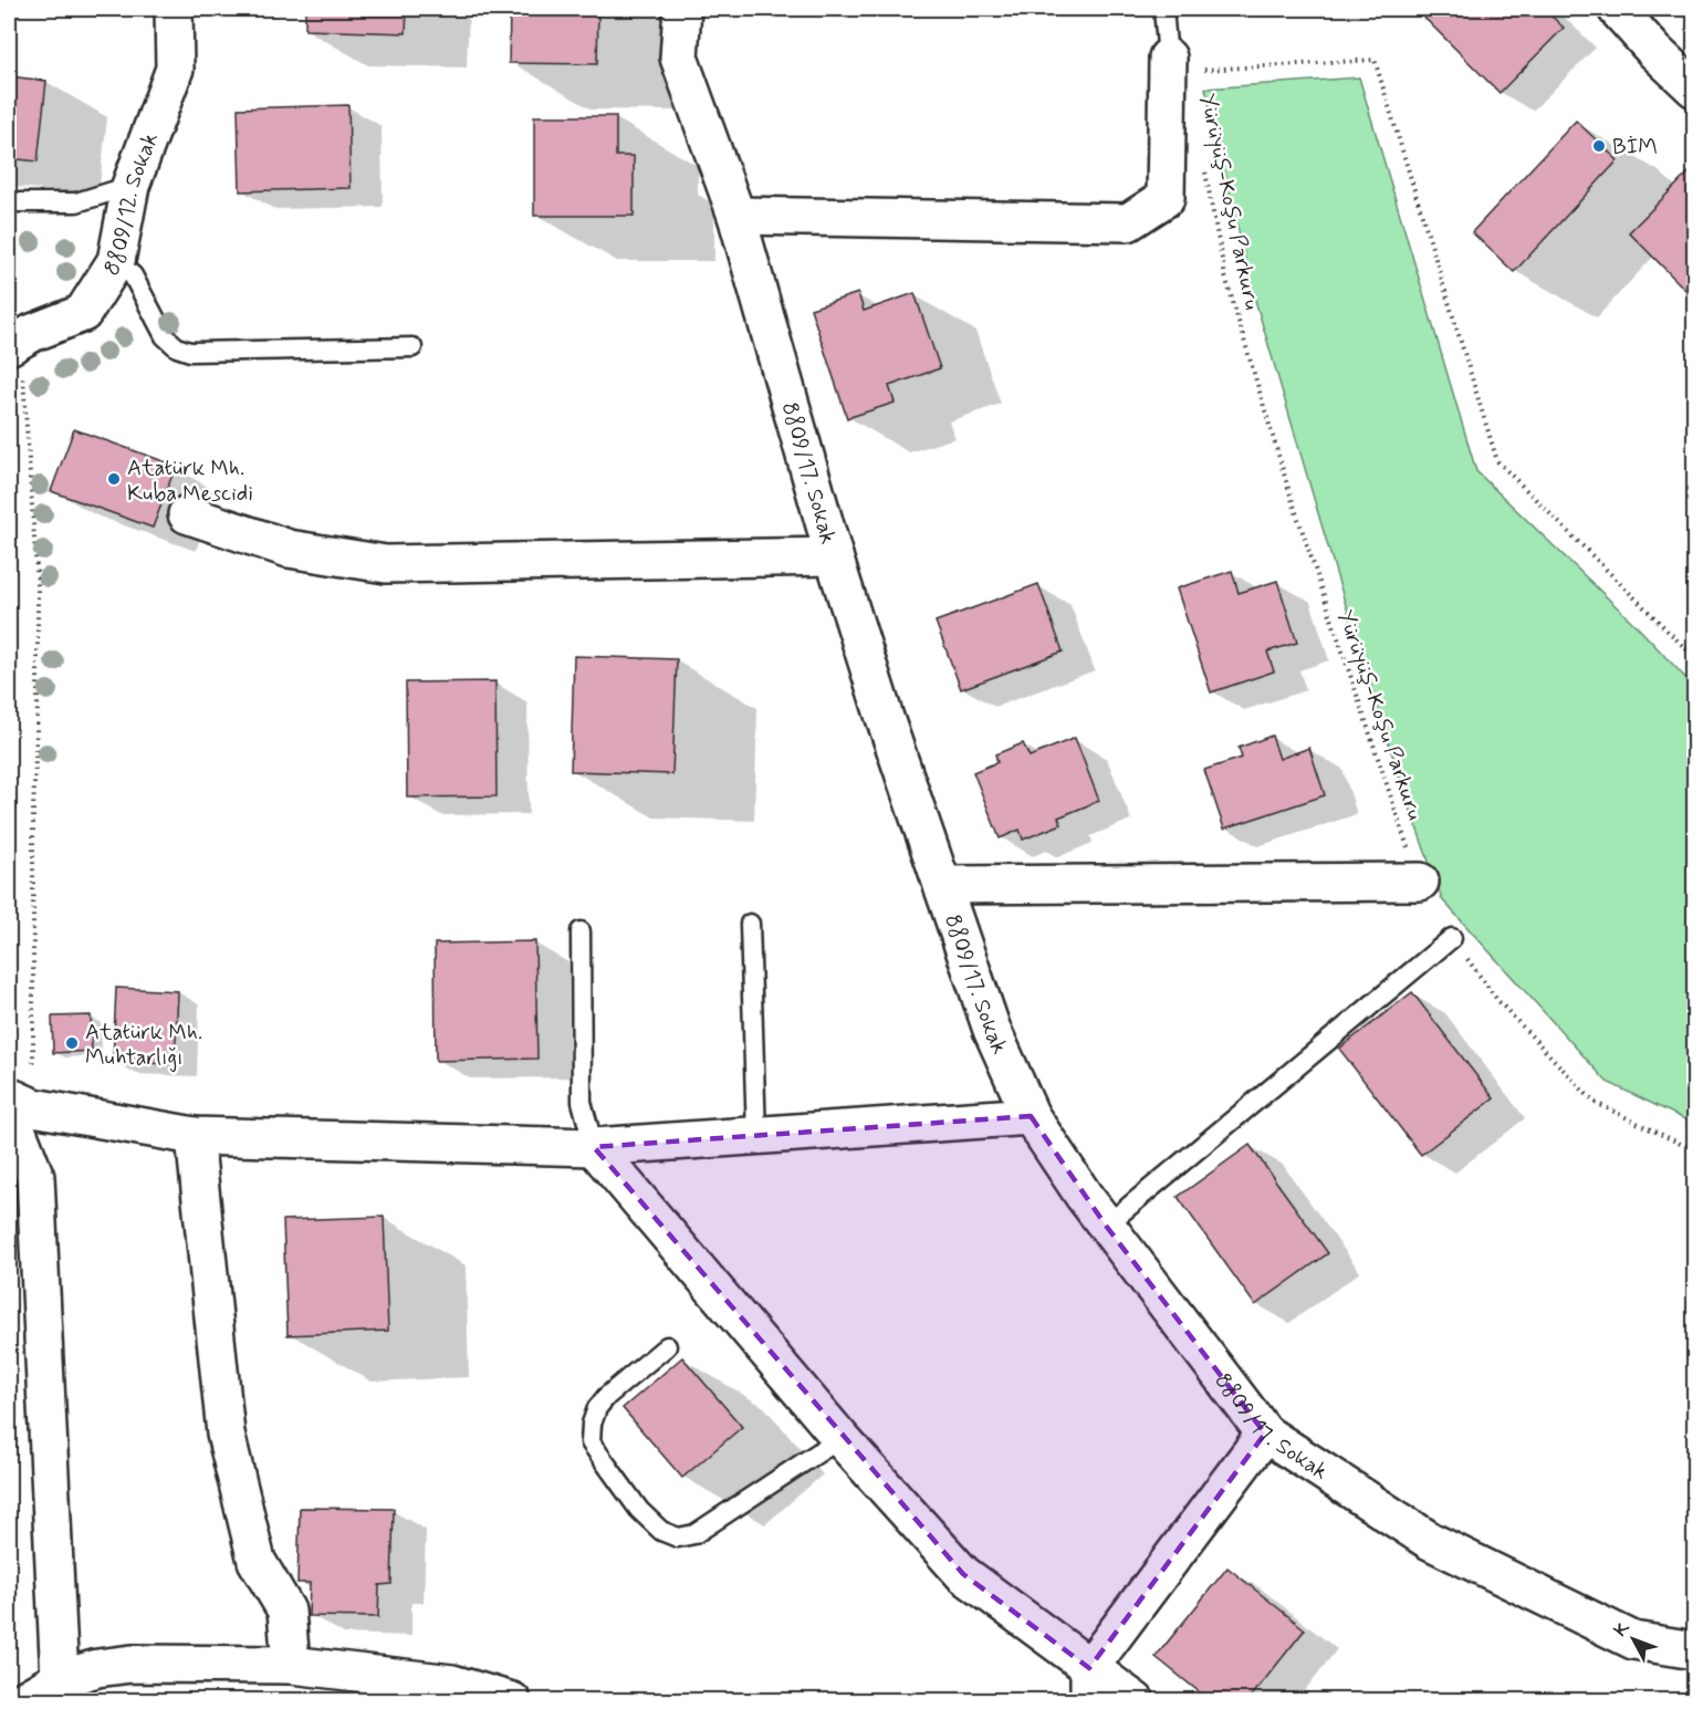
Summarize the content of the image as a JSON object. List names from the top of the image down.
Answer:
{
  "streets": {
    "street": ["8809/12. Sokak", "8809/17. Sokak"],
    "path": ["Yürüyüş-Koşu Parkuru"]
  },
  "places": ["BİM", "Atatürk Mh. Kuba Mescidi", "Atatürk Mh. Muhtarlığı"],
  "north": "top left"
}
